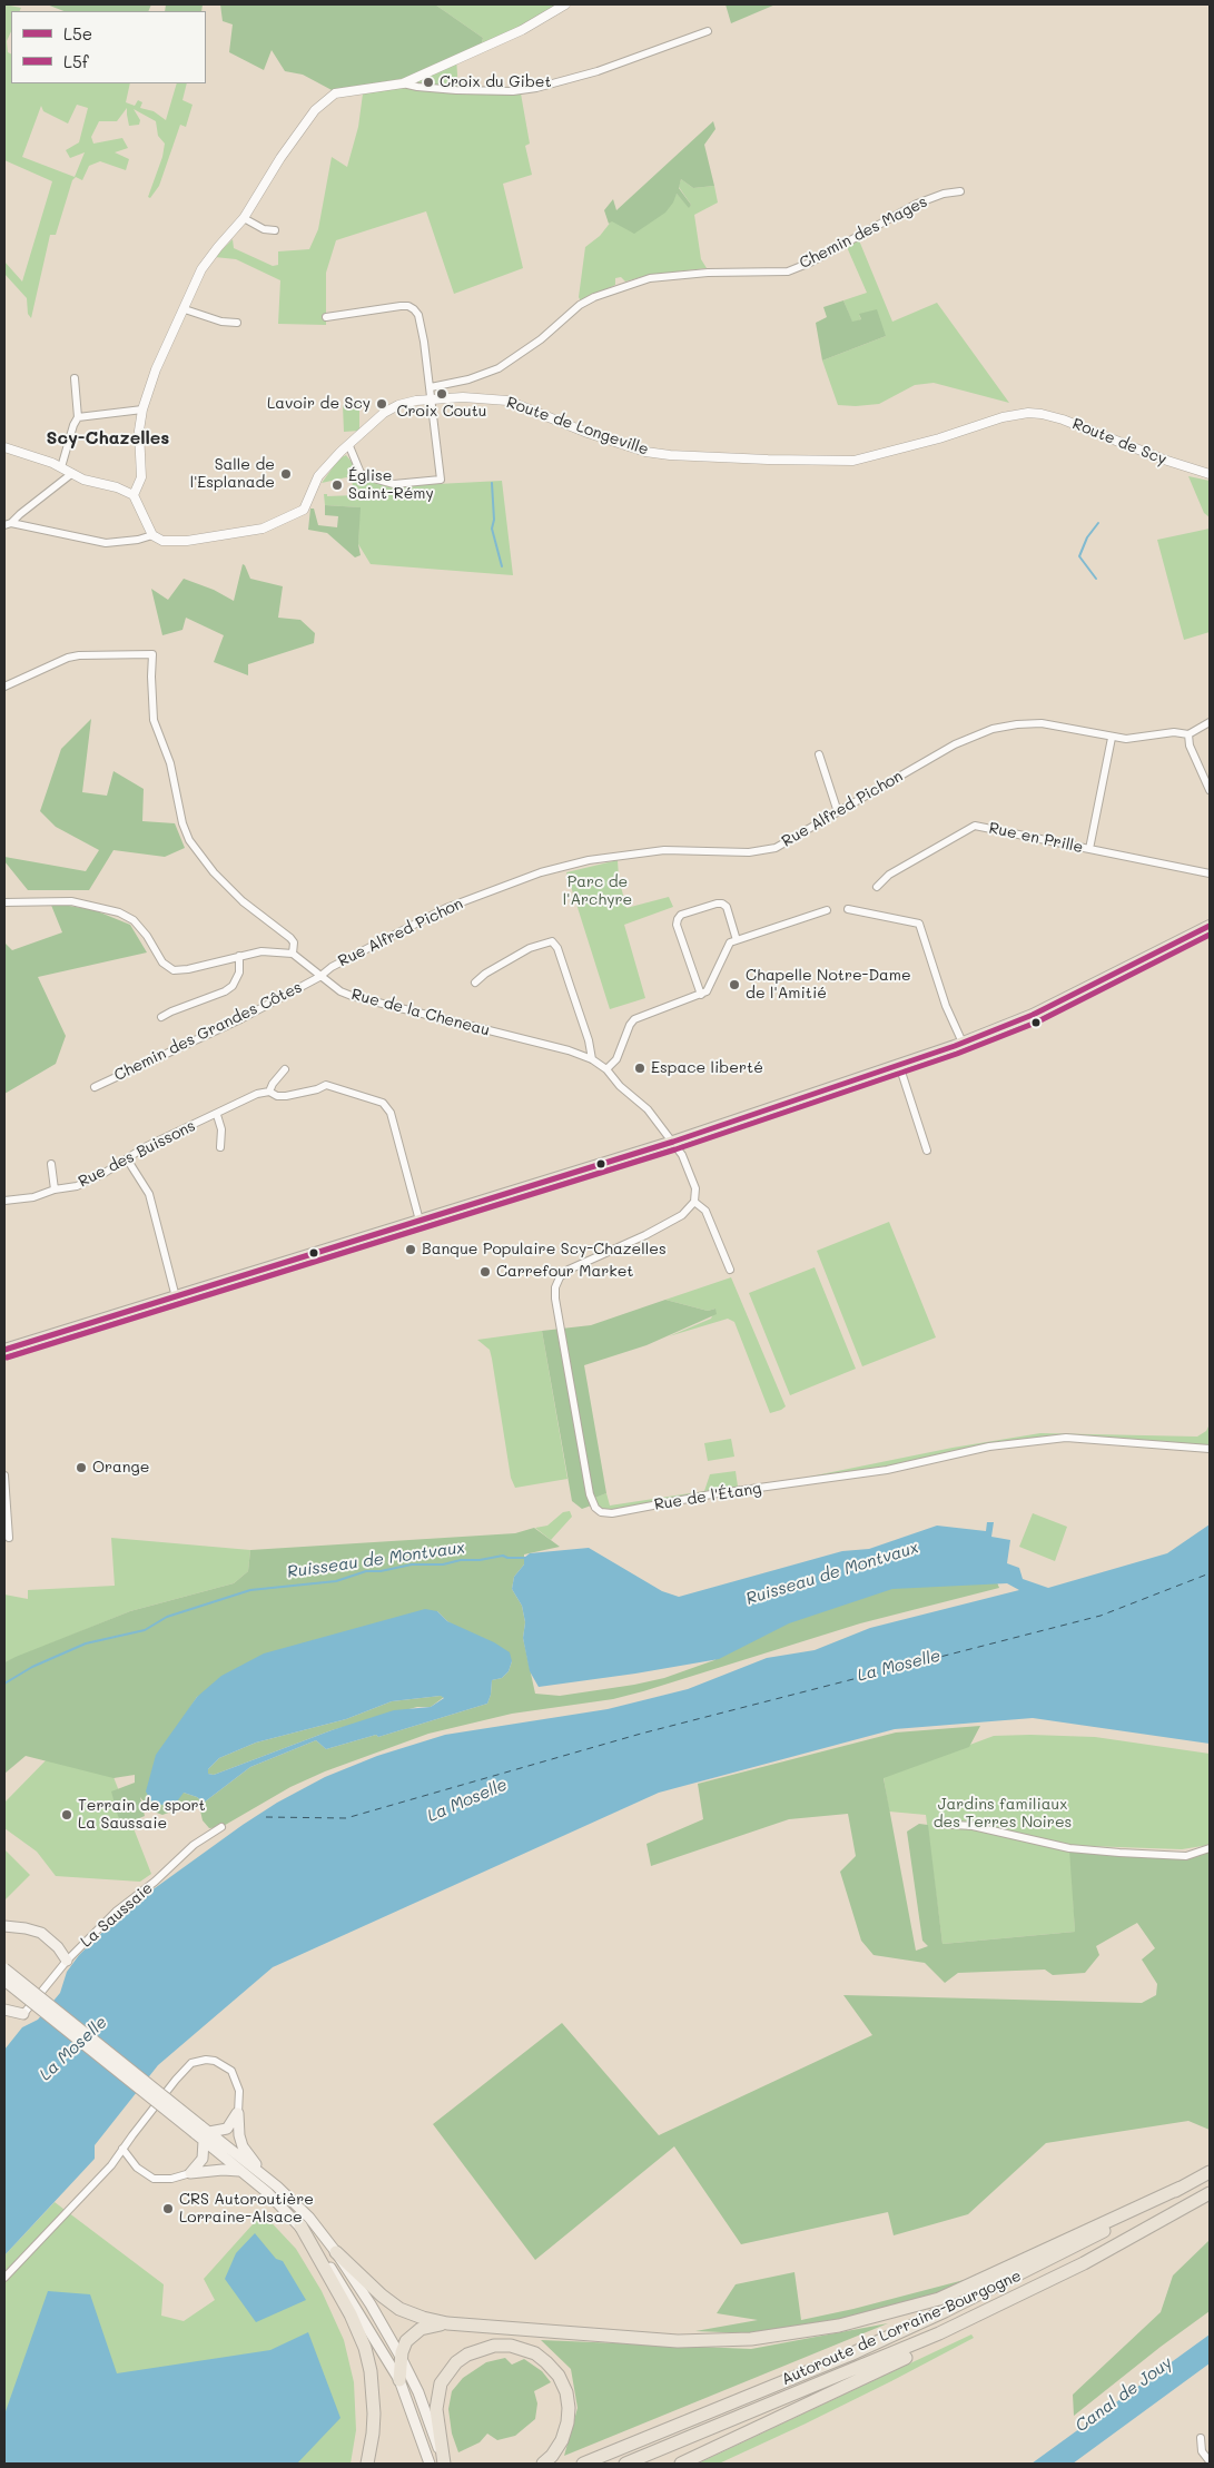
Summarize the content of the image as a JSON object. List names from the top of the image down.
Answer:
{
  "streets": {
    "highway": ["Autoroute de Lorraine-Bourgogne"],
    "street": [
      "Chemin des Mages",
      "Route de Longeville",
      "Route de Scy",
      "Rue Alfred Pichon",
      "Rue en Prille",
      "Rue de la Cheneau",
      "Chemin des Grandes Côtes",
      "Rue des Buissons",
      "Rue de l'Étang",
      "La Saussaie"
    ]
  },
  "crossings": [
    ["Route de Longeville", "Route de Scy"],
    ["Rue Alfred Pichon", "Rue de la Cheneau"],
    ["Rue Alfred Pichon", "Chemin des Grandes Côtes"],
    ["Rue de la Cheneau", "Chemin des Grandes Côtes"],
    ["Rue de la Cheneau", "Rue de l'Étang"]
  ],
  "districts": ["Scy-Chazelles"],
  "water": ["Ruisseau de Montvaux", "La Moselle", "Canal de Jouy"],
  "parks": ["Parc de l'Archyre", "Jardins familiaux des Terres Noires"],
  "places": [
    "Croix du Gibet",
    "Croix Coutu",
    "Lavoir de Scy",
    "Salle de l'Esplanade",
    "Église Saint-Rémy",
    "Chapelle Notre-Dame de l'Amitié",
    "Espace liberté",
    "Banque Populaire Scy-Chazelles",
    "Carrefour Market",
    "Orange",
    "Terrain de sport La Saussaie",
    "CRS Autoroutière Lorraine-Alsace"
  ],
  "lines": ["transit line L5e", "transit line L5f"],
  "legend": ["L5e", "L5f"]
}
